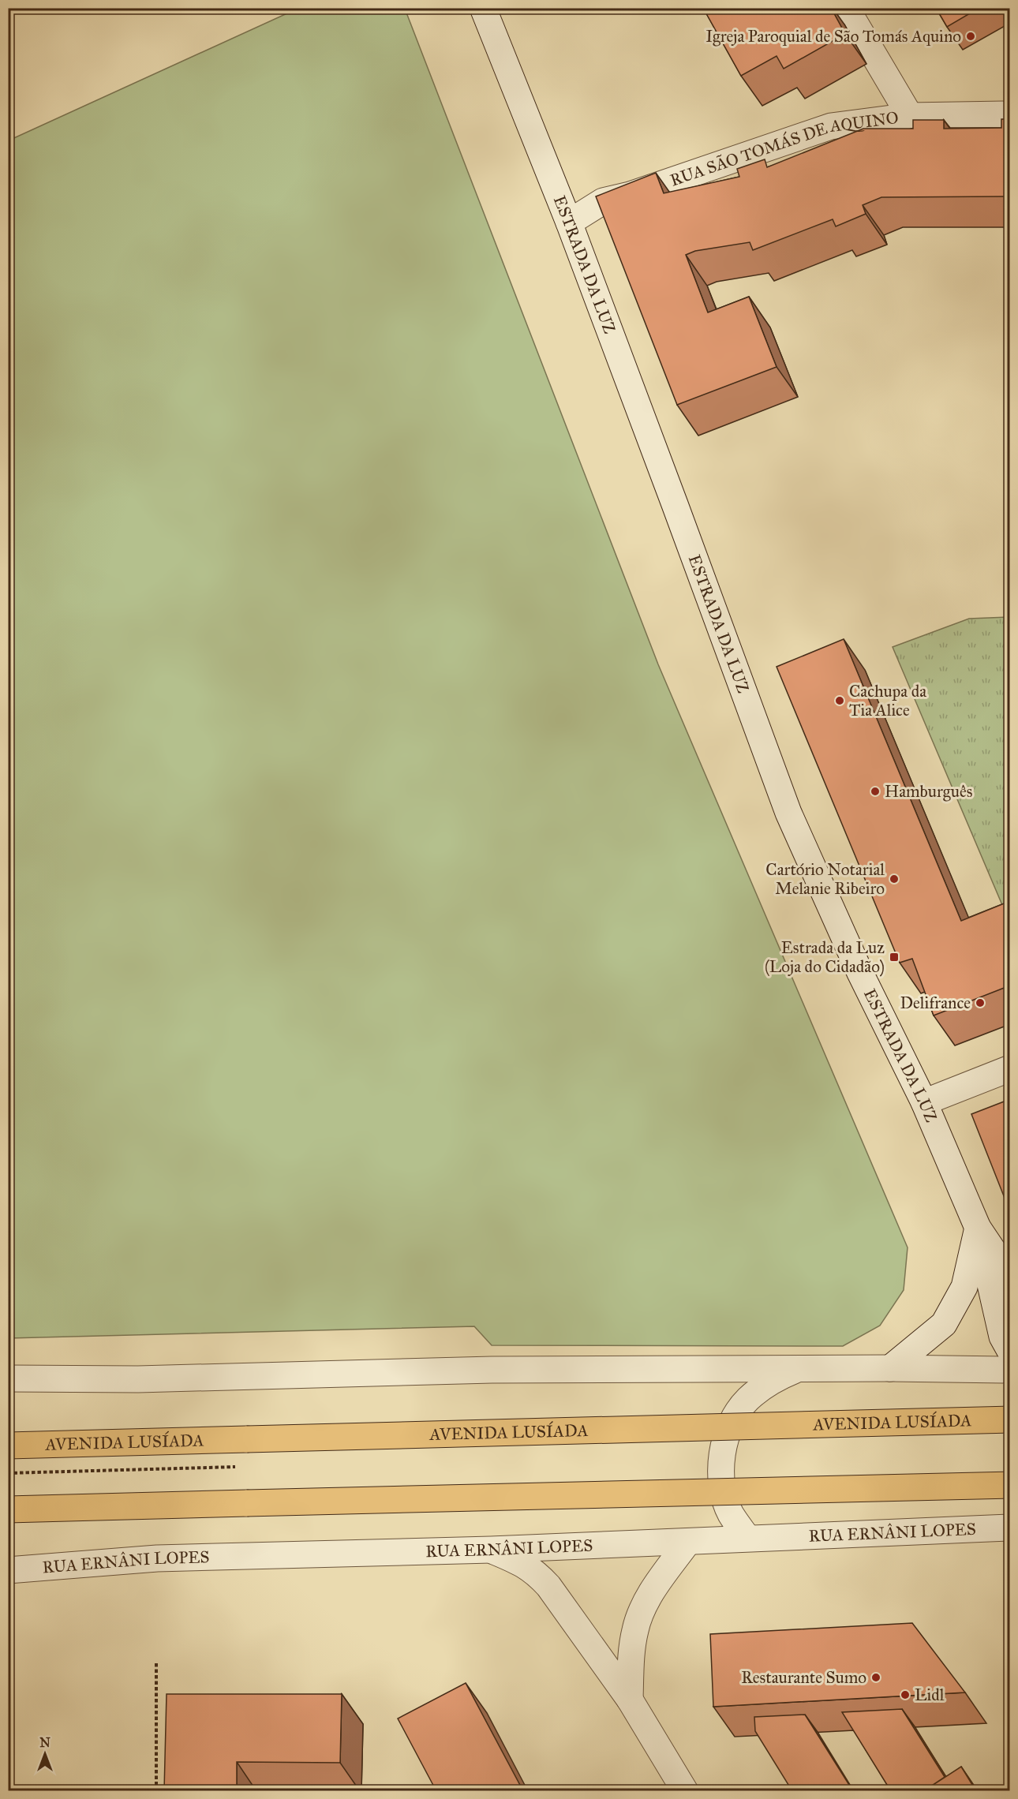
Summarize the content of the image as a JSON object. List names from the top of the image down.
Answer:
{
  "streets": {
    "main road": ["AVENIDA LUSÍADA"],
    "street": ["RUA SÃO TOMÁS DE AQUINO", "ESTRADA DA LUZ", "RUA ERNÂNI LOPES"]
  },
  "crossings": [
    ["RUA SÃO TOMÁS DE AQUINO", "ESTRADA DA LUZ"]
  ],
  "places": {
    "other": [
      "Igreja Paroquial de São Tomás Aquino",
      "Cachupa da Tia Alice",
      "Hamburguês",
      "Cartório Notarial Melanie Ribeiro",
      "Delifrance",
      "Restaurante Sumo",
      "Lidl"
    ],
    "transit": ["Estrada da Luz (Loja do Cidadão)"]
  },
  "north": "top"
}
